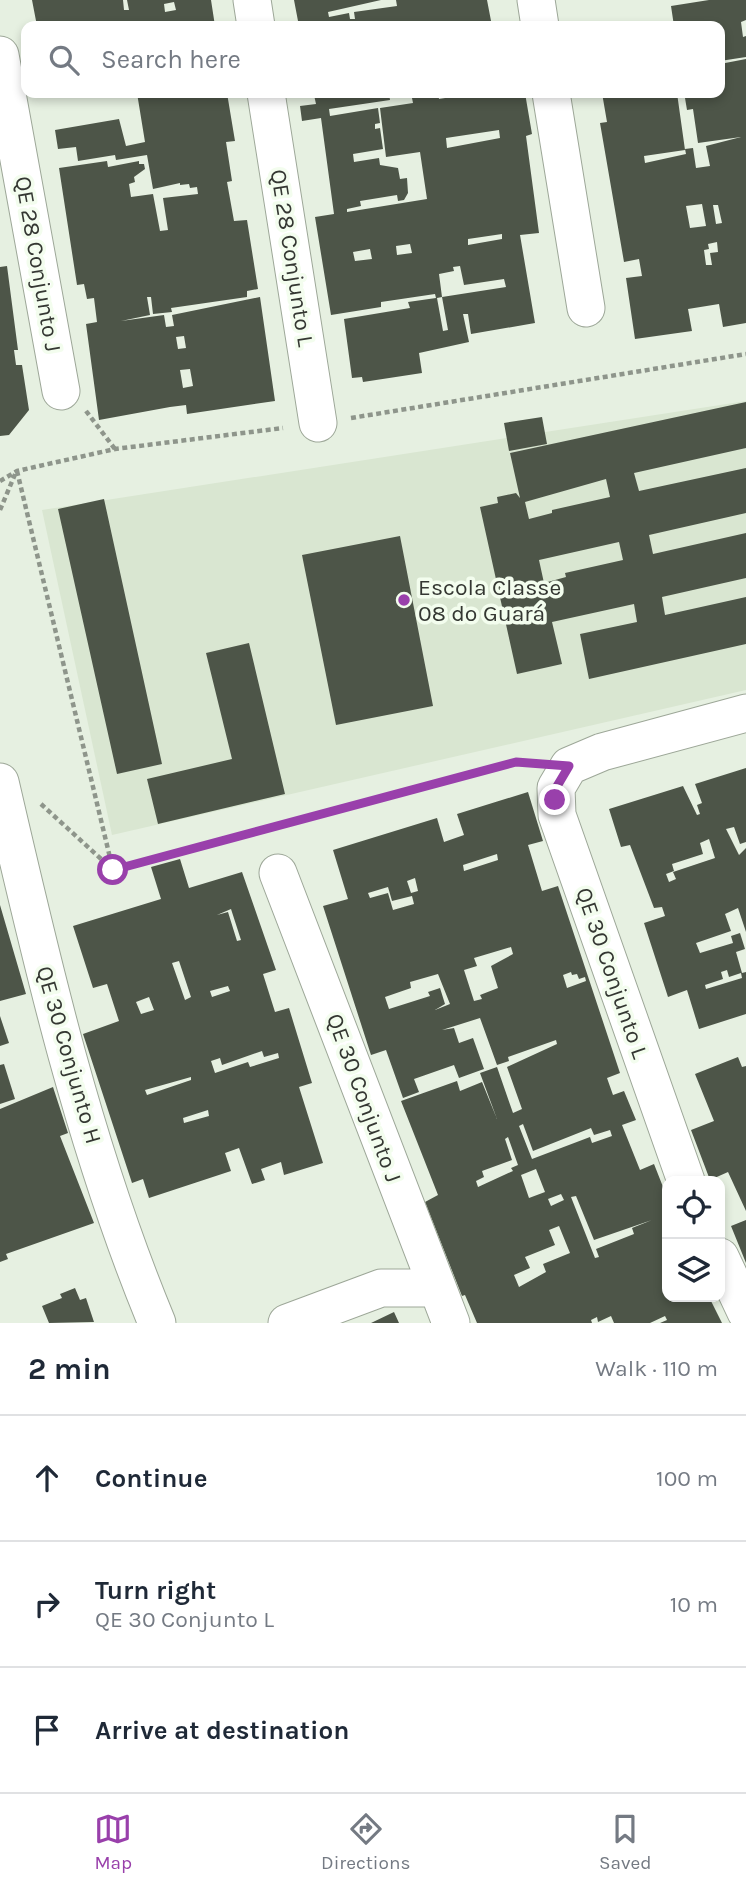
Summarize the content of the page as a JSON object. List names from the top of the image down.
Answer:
{
  "streets": {
    "street": [
      "QE 28 Conjunto L",
      "QE 28 Conjunto J",
      "QE 30 Conjunto L",
      "QE 30 Conjunto H",
      "QE 30 Conjunto J"
    ]
  },
  "places": ["Escola Classe 08 do Guará"],
  "page": {
    "search": "Search here",
    "heading": ["2 min", "Walk · 110 m"],
    "list": [
      ["Continue", "100 m"],
      ["Turn right", "QE 30 Conjunto L", "10 m"],
      "Arrive at destination"
    ],
    "nav": ["Map", "Directions", "Saved"]
  }
}
